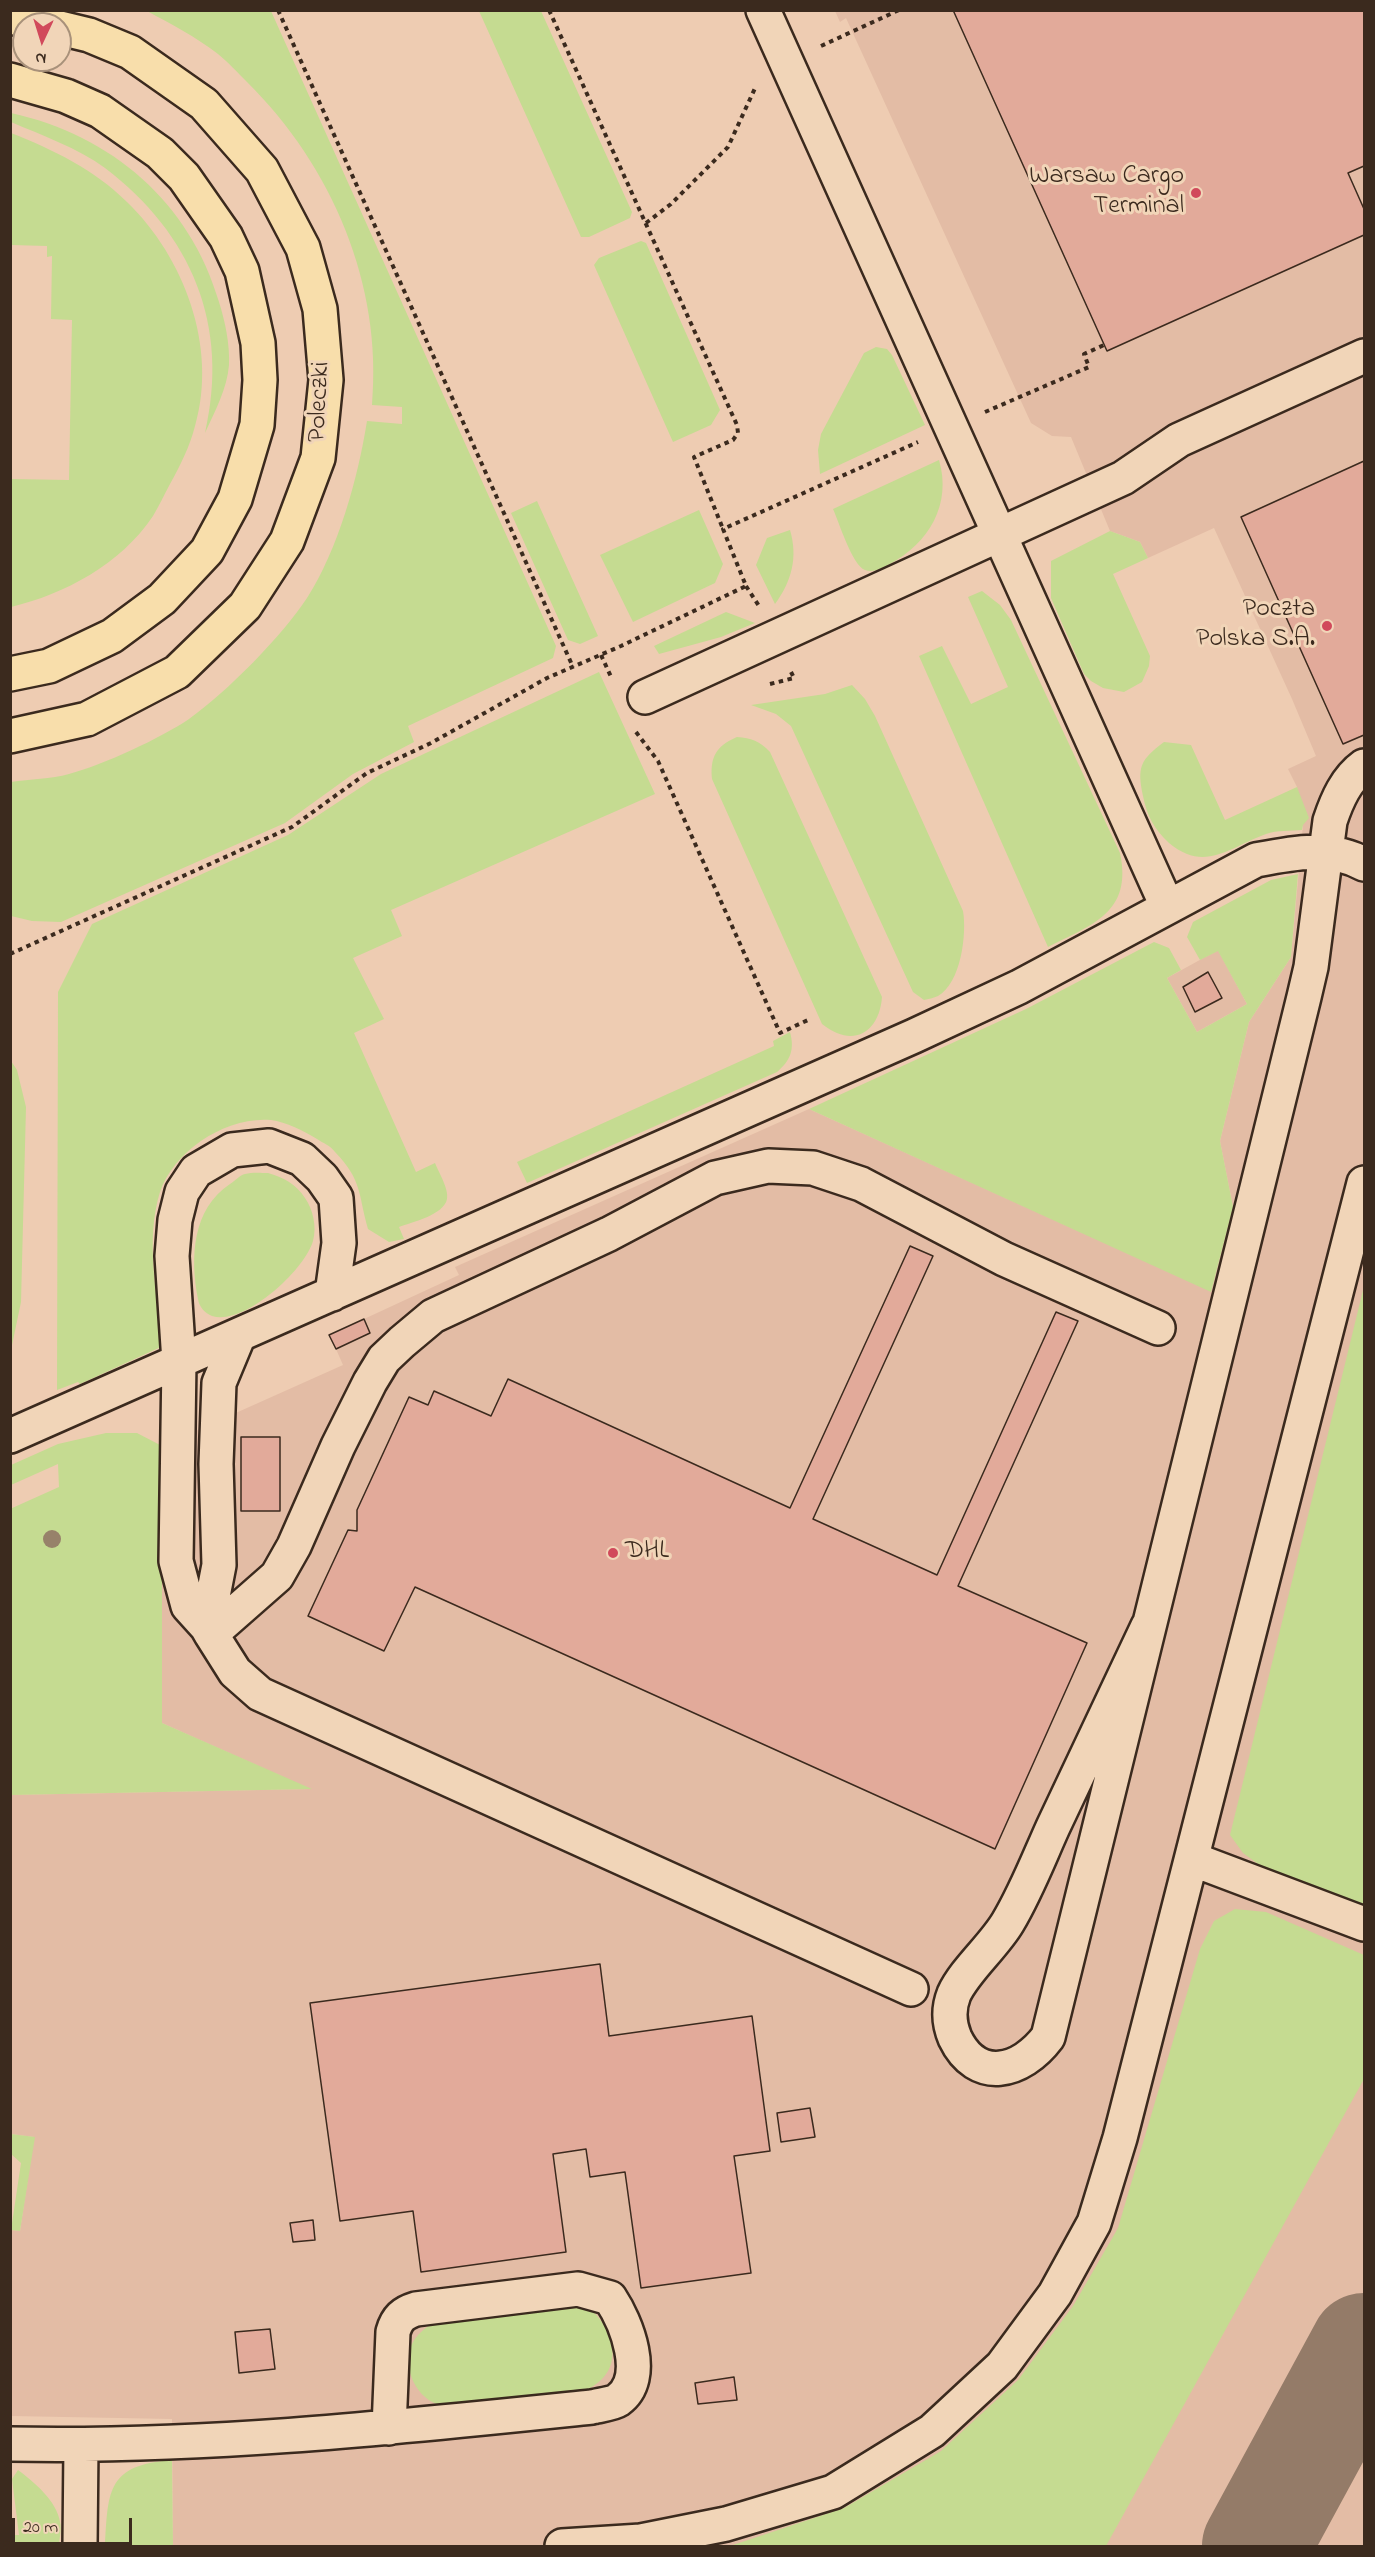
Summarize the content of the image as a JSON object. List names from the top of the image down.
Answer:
{
  "streets": {
    "main road": ["Poleczki"]
  },
  "places": ["Warsaw Cargo Terminal", "Poczta Polska S.A.", "DHL"],
  "scale_bar": "20 m",
  "north": "bottom"
}
